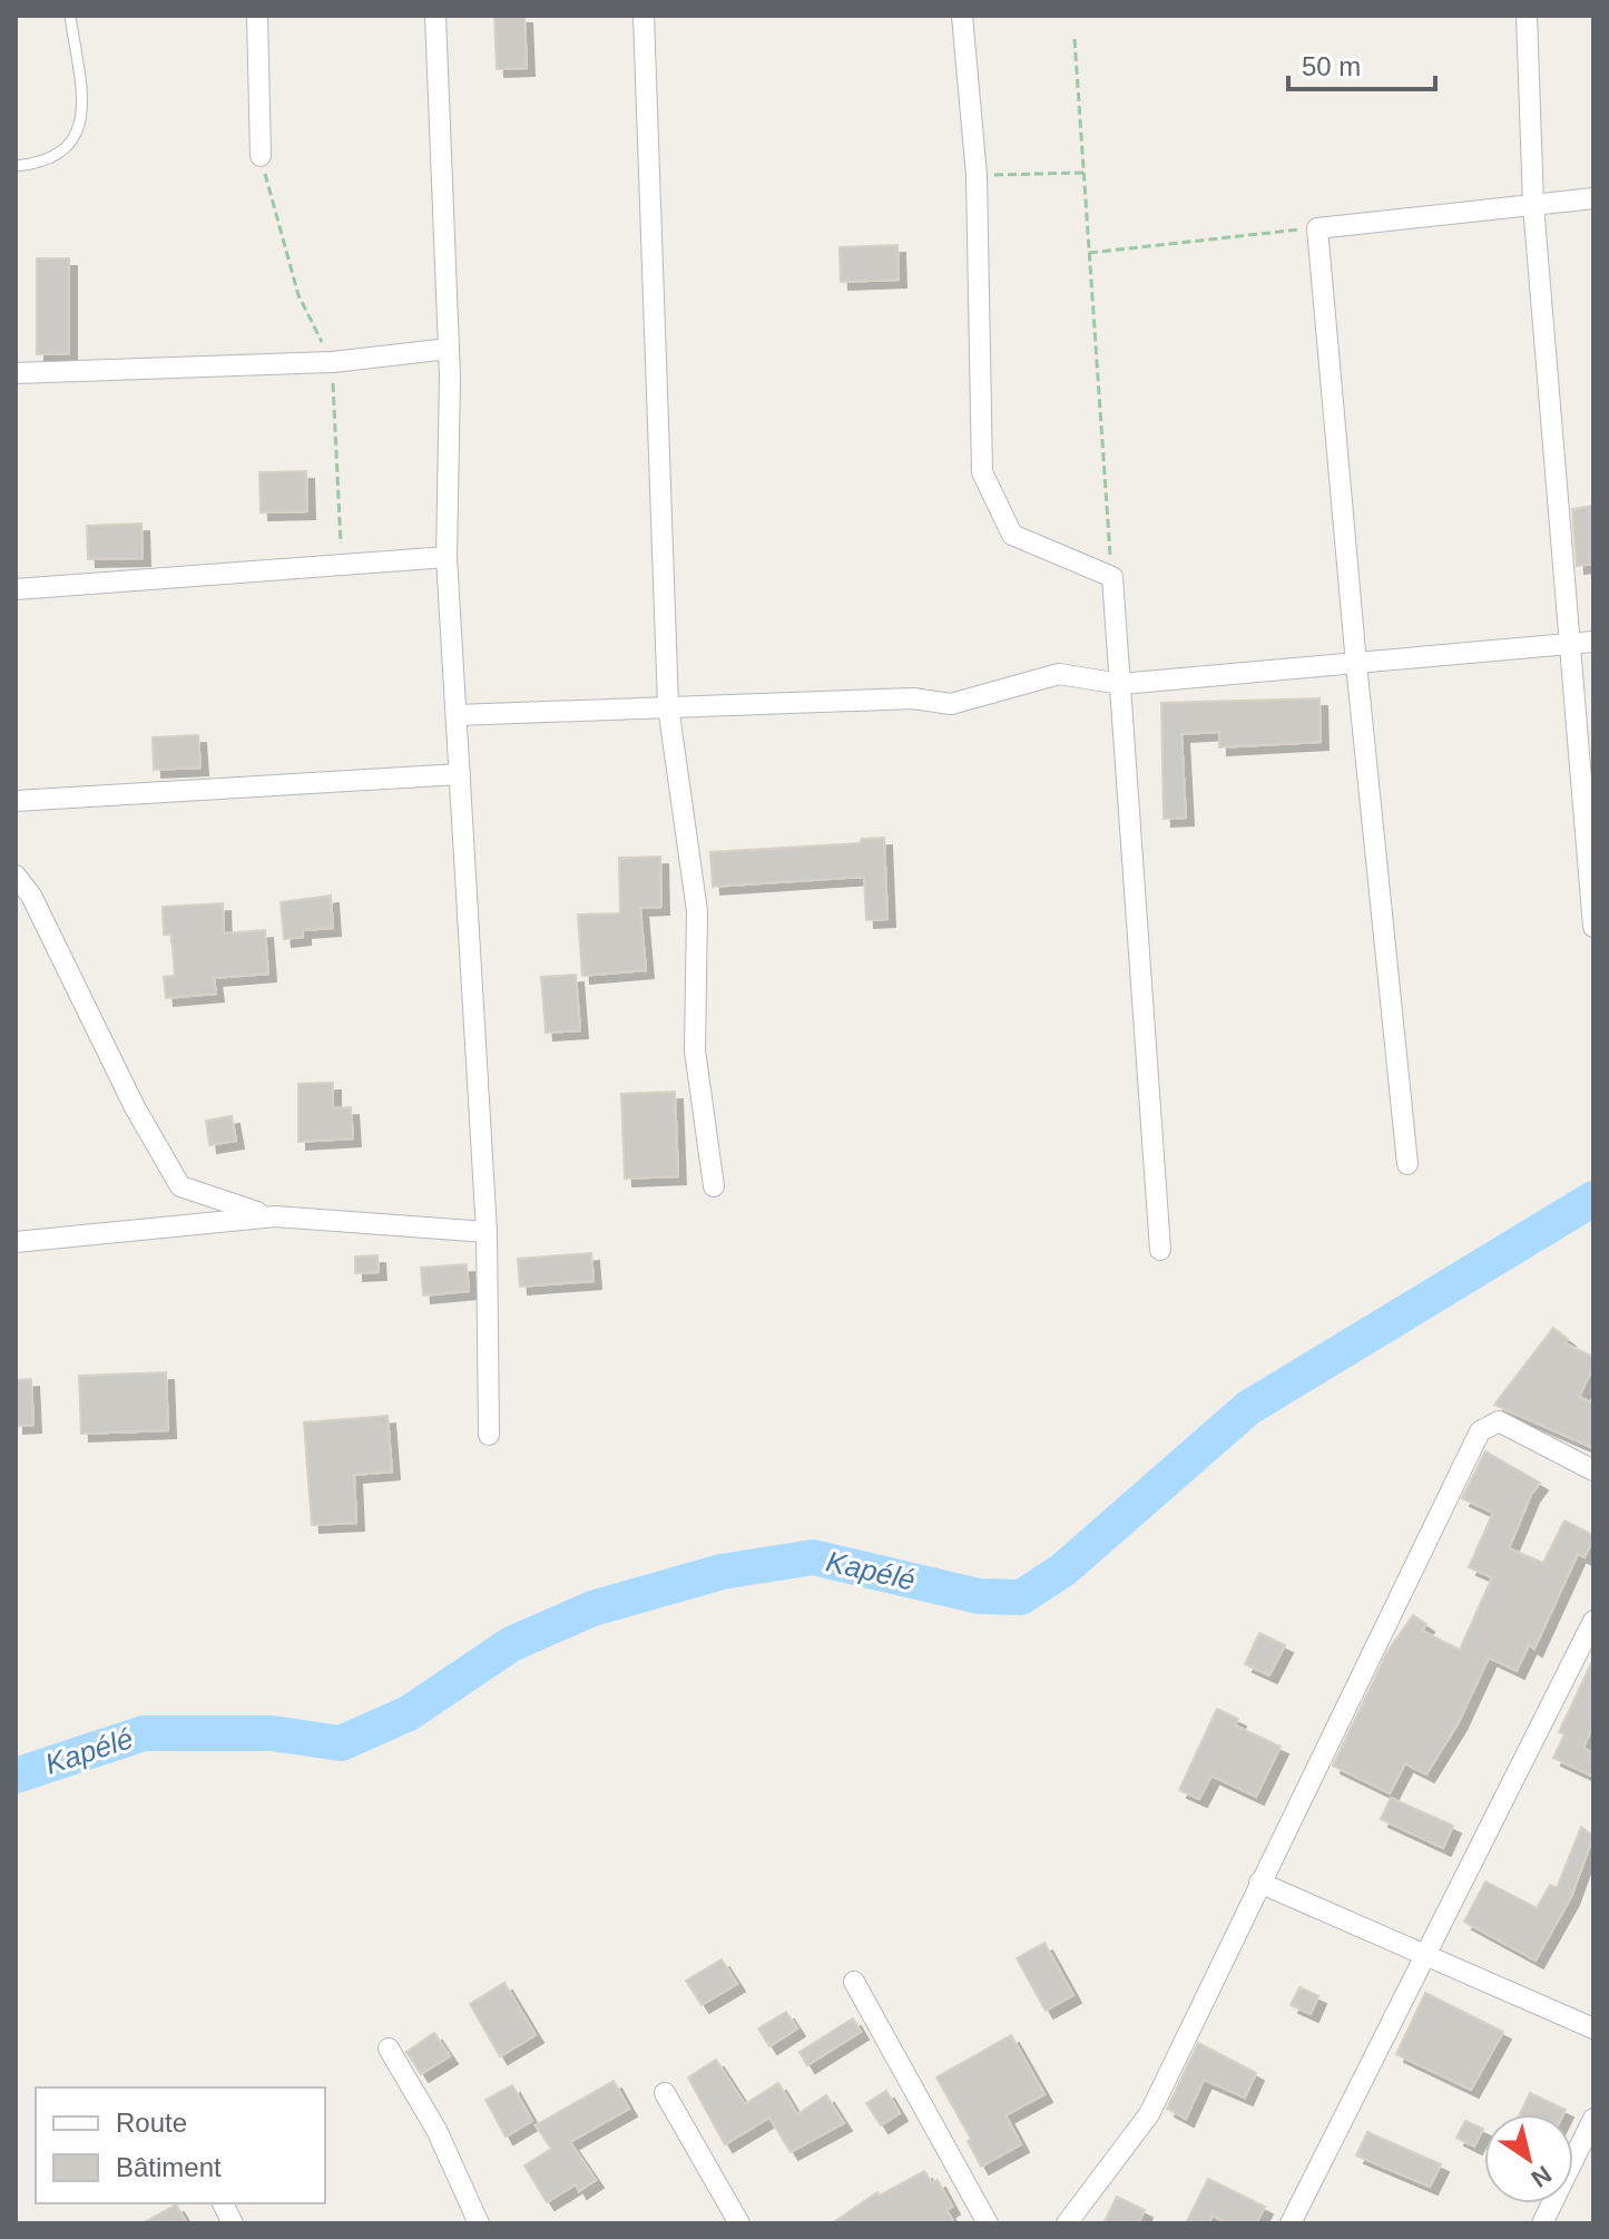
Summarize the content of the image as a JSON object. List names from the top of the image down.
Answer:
{
  "water": ["Kapélé"],
  "legend": ["Route", "Bâtiment"],
  "scale_bar": "50 m",
  "north": "bottom right"
}
